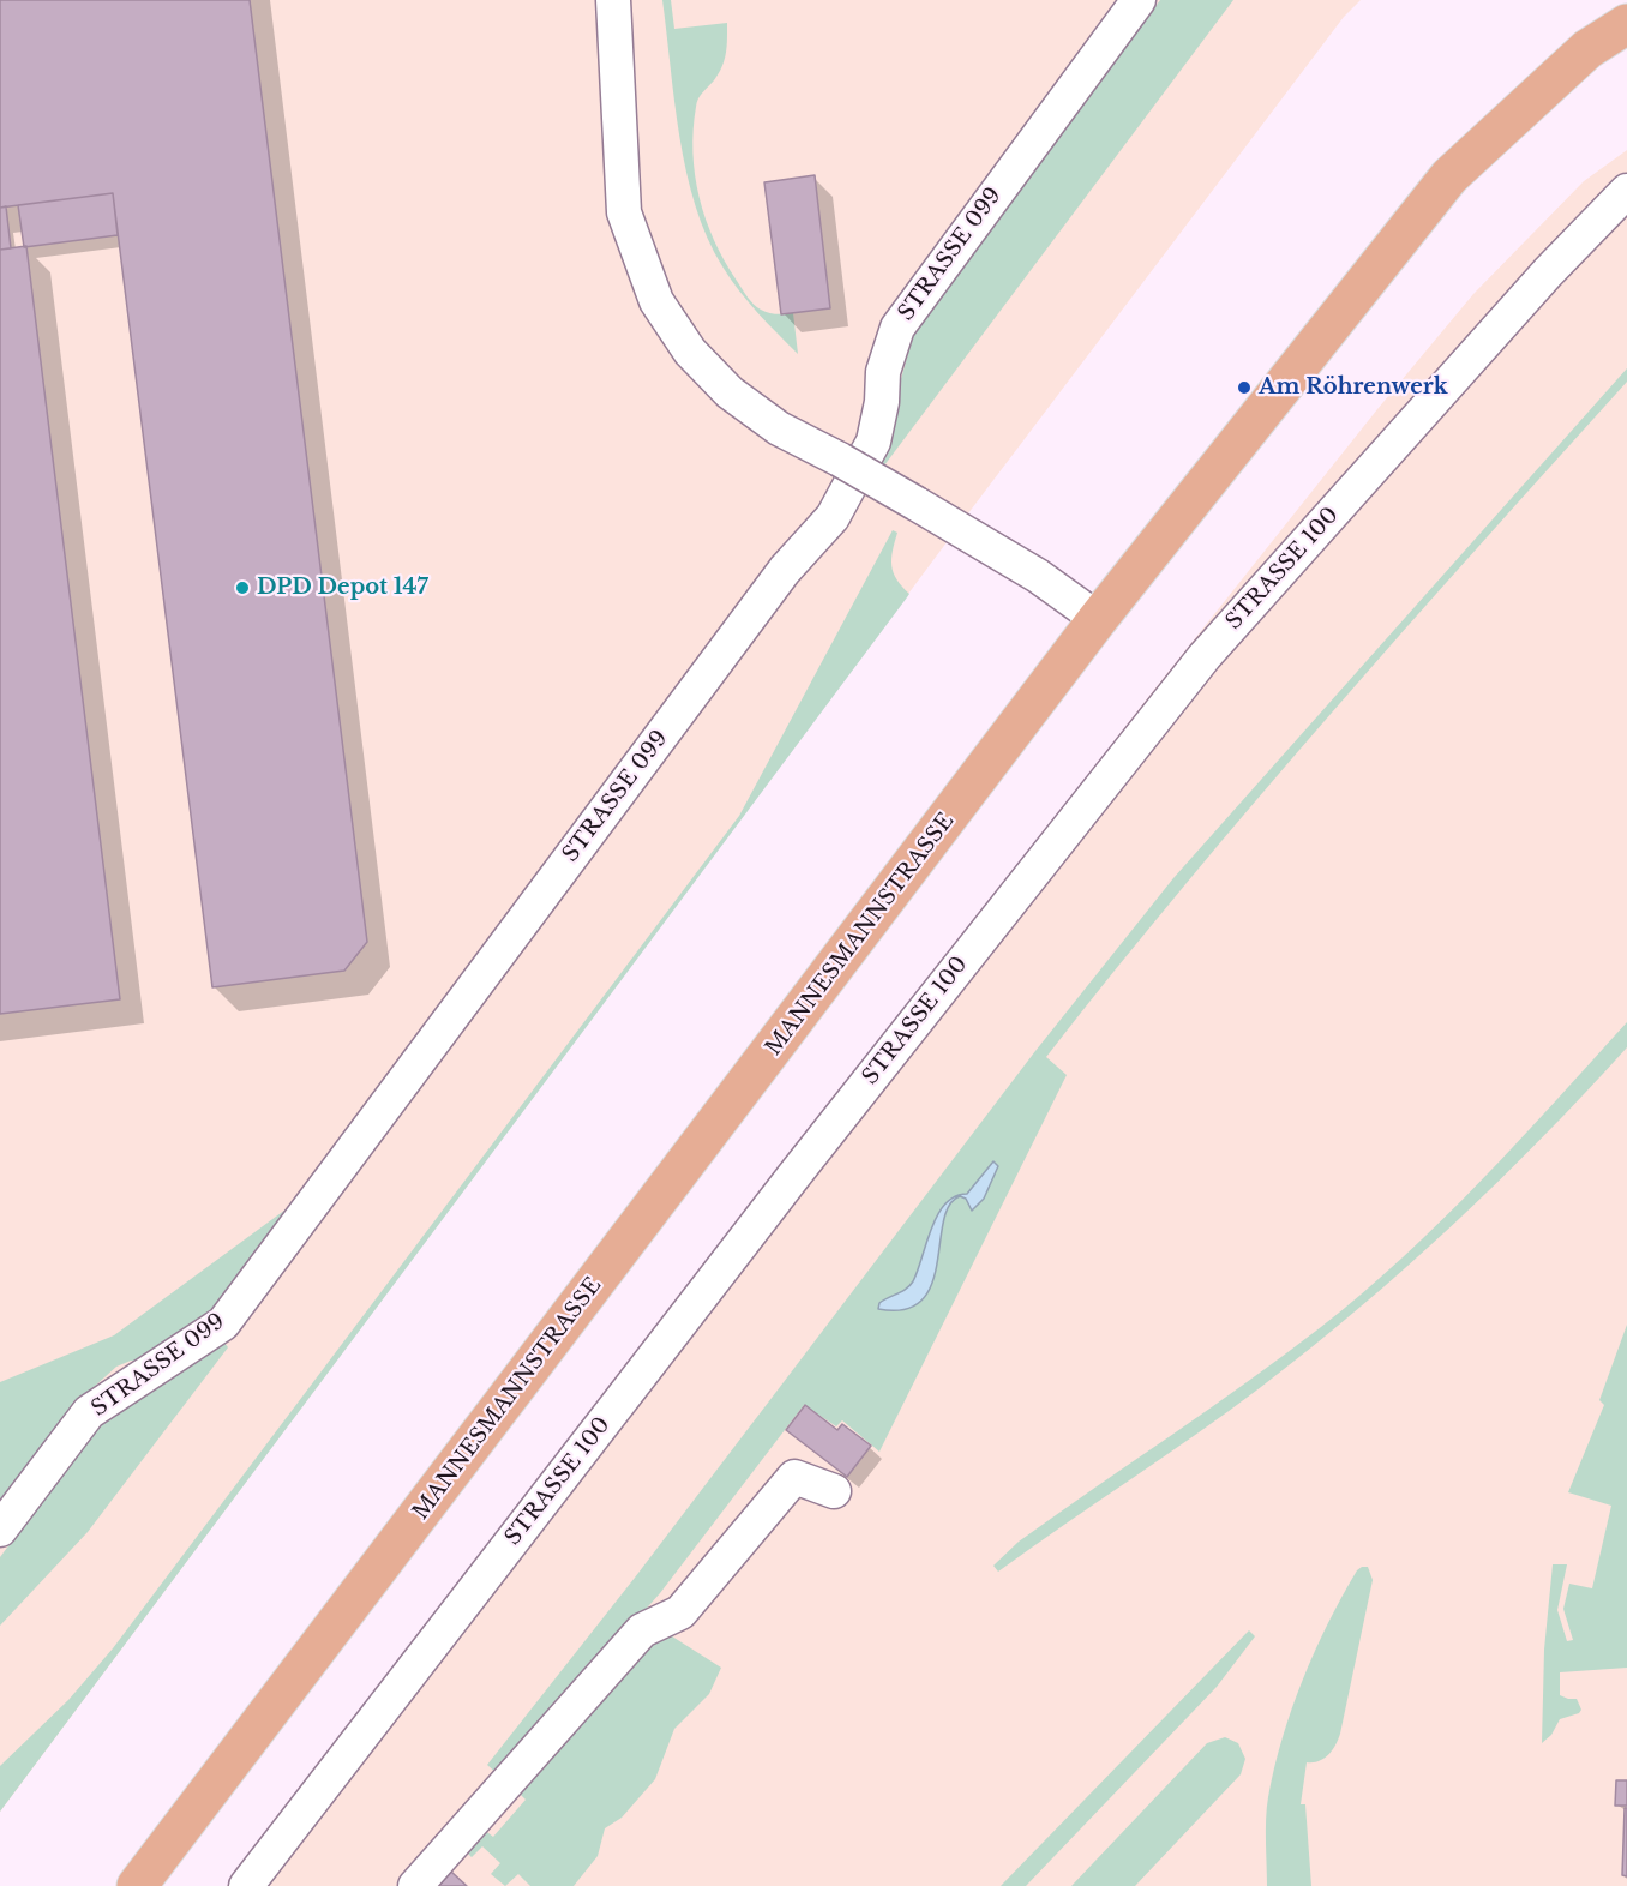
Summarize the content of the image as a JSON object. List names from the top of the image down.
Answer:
{
  "streets": {
    "main road": ["MANNESMANNSTRASSE"],
    "street": ["STRASSE 099", "STRASSE 100"]
  },
  "places": ["Am Röhrenwerk", "DPD Depot 147"]
}
